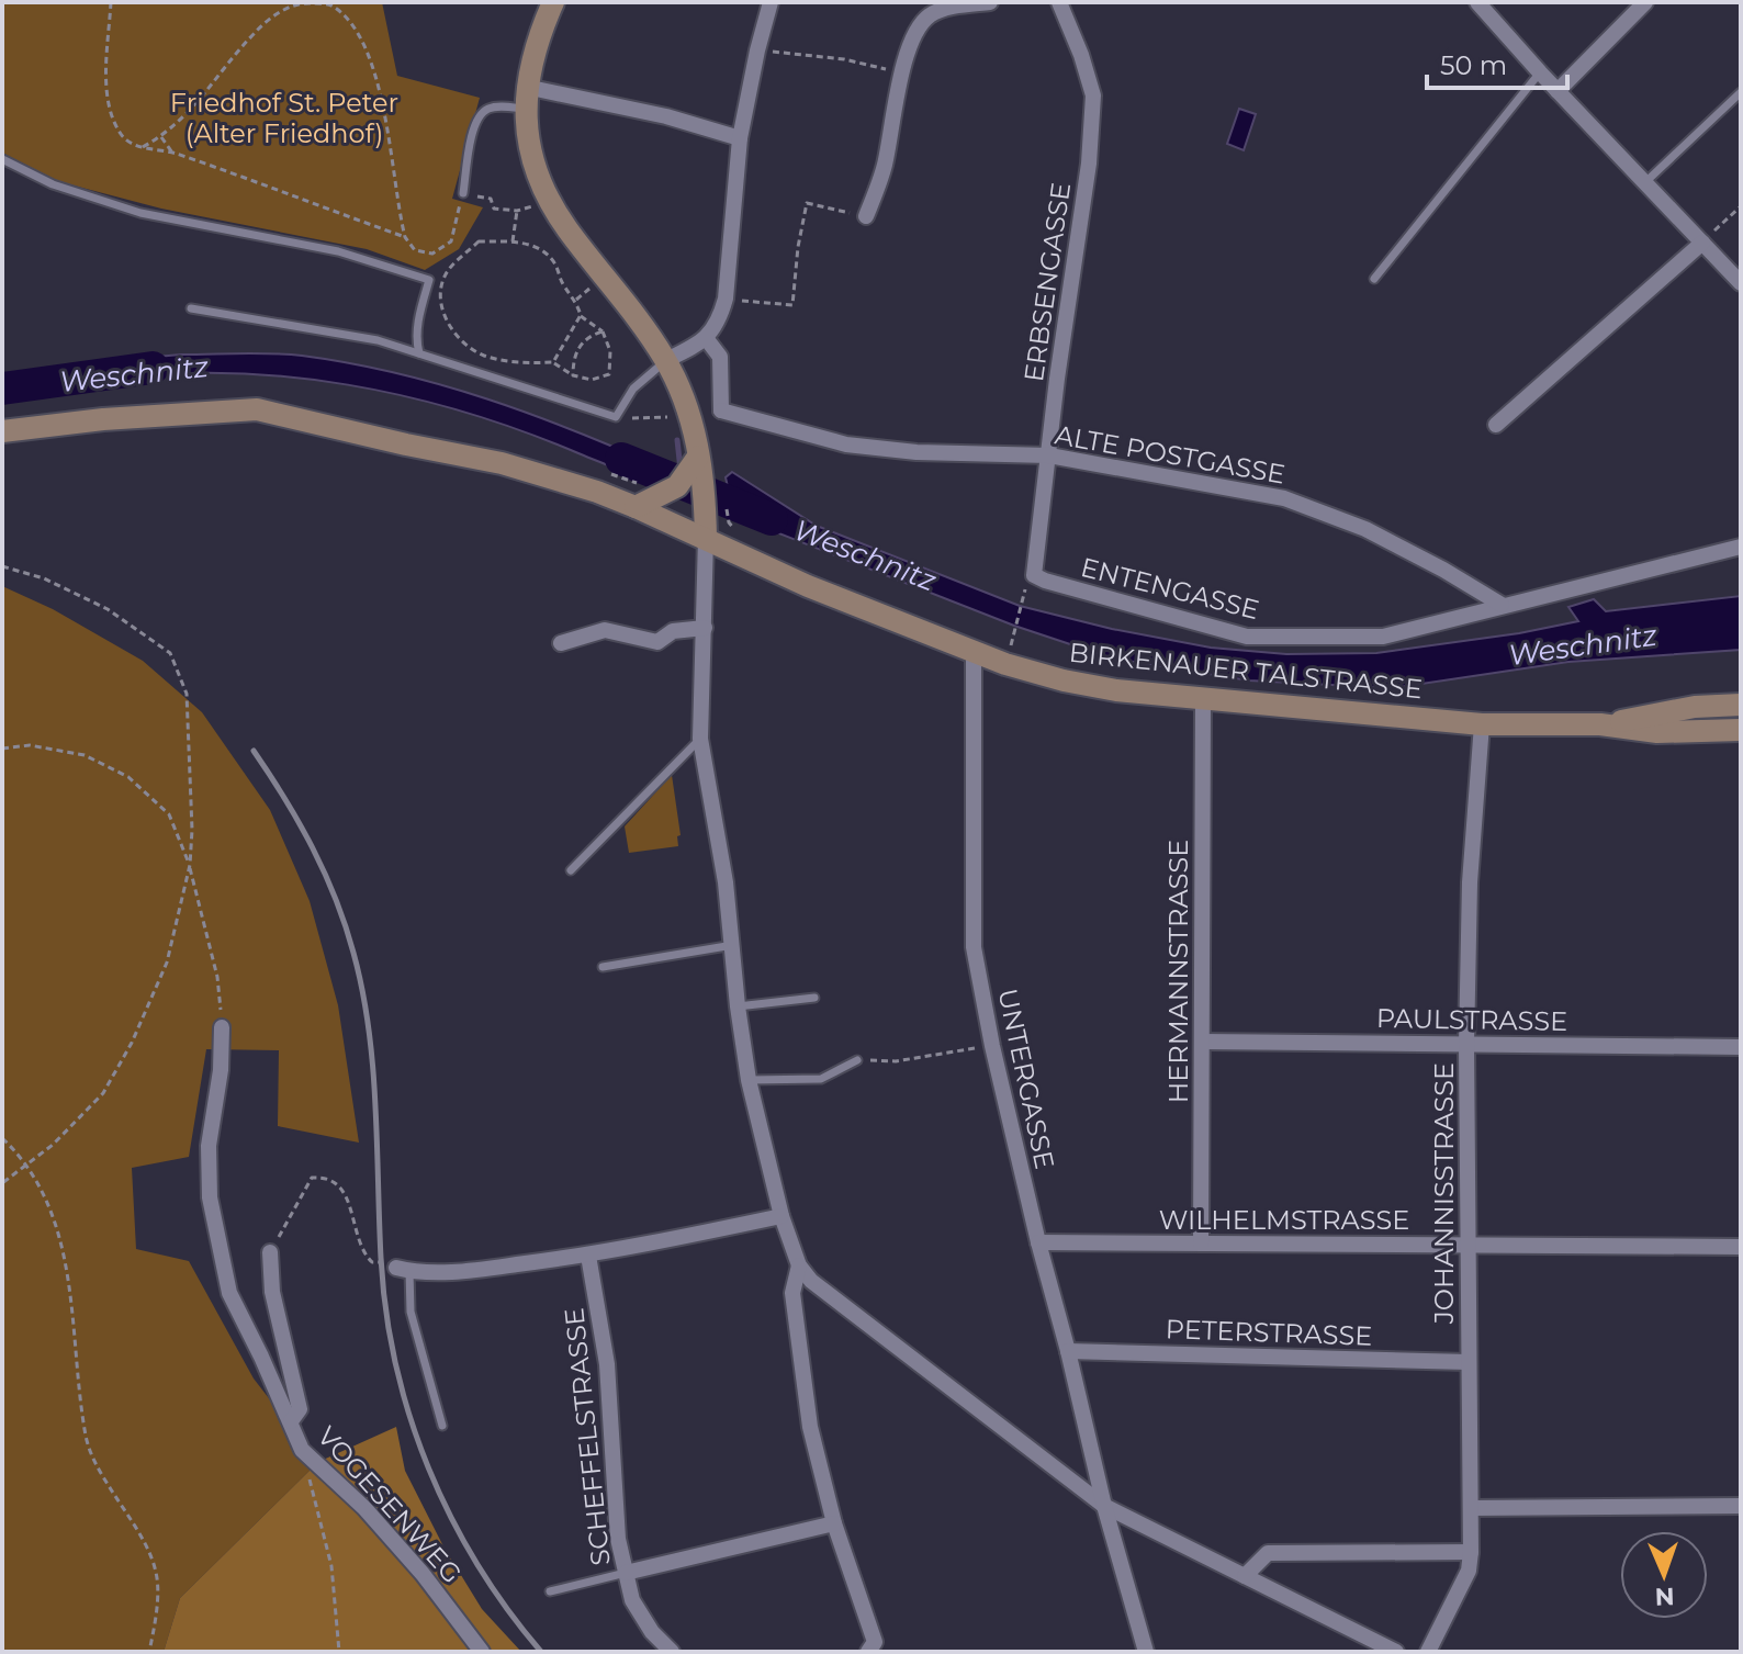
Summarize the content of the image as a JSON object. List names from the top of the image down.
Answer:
{
  "streets": {
    "main road": ["BIRKENAUER TALSTRASSE"],
    "street": [
      "ERBSENGASSE",
      "ALTE POSTGASSE",
      "ENTENGASSE",
      "HERMANNSTRASSE",
      "PAULSTRASSE",
      "UNTERGASSE",
      "JOHANNISSTRASSE",
      "WILHELMSTRASSE",
      "PETERSTRASSE",
      "SCHEFFELSTRASSE",
      "VOGESENWEG"
    ]
  },
  "crossings": [
    ["ERBSENGASSE", "ALTE POSTGASSE"],
    ["ERBSENGASSE", "ENTENGASSE"],
    ["ALTE POSTGASSE", "ENTENGASSE"],
    ["BIRKENAUER TALSTRASSE", "HERMANNSTRASSE"],
    ["BIRKENAUER TALSTRASSE", "UNTERGASSE"],
    ["BIRKENAUER TALSTRASSE", "JOHANNISSTRASSE"],
    ["HERMANNSTRASSE", "PAULSTRASSE"],
    ["HERMANNSTRASSE", "WILHELMSTRASSE"],
    ["PAULSTRASSE", "JOHANNISSTRASSE"],
    ["UNTERGASSE", "WILHELMSTRASSE"],
    ["UNTERGASSE", "PETERSTRASSE"],
    ["JOHANNISSTRASSE", "WILHELMSTRASSE"],
    ["JOHANNISSTRASSE", "PETERSTRASSE"]
  ],
  "water": ["Weschnitz"],
  "parks": ["Friedhof St. Peter (Alter Friedhof)"],
  "scale_bar": "50 m",
  "north": "bottom"
}
